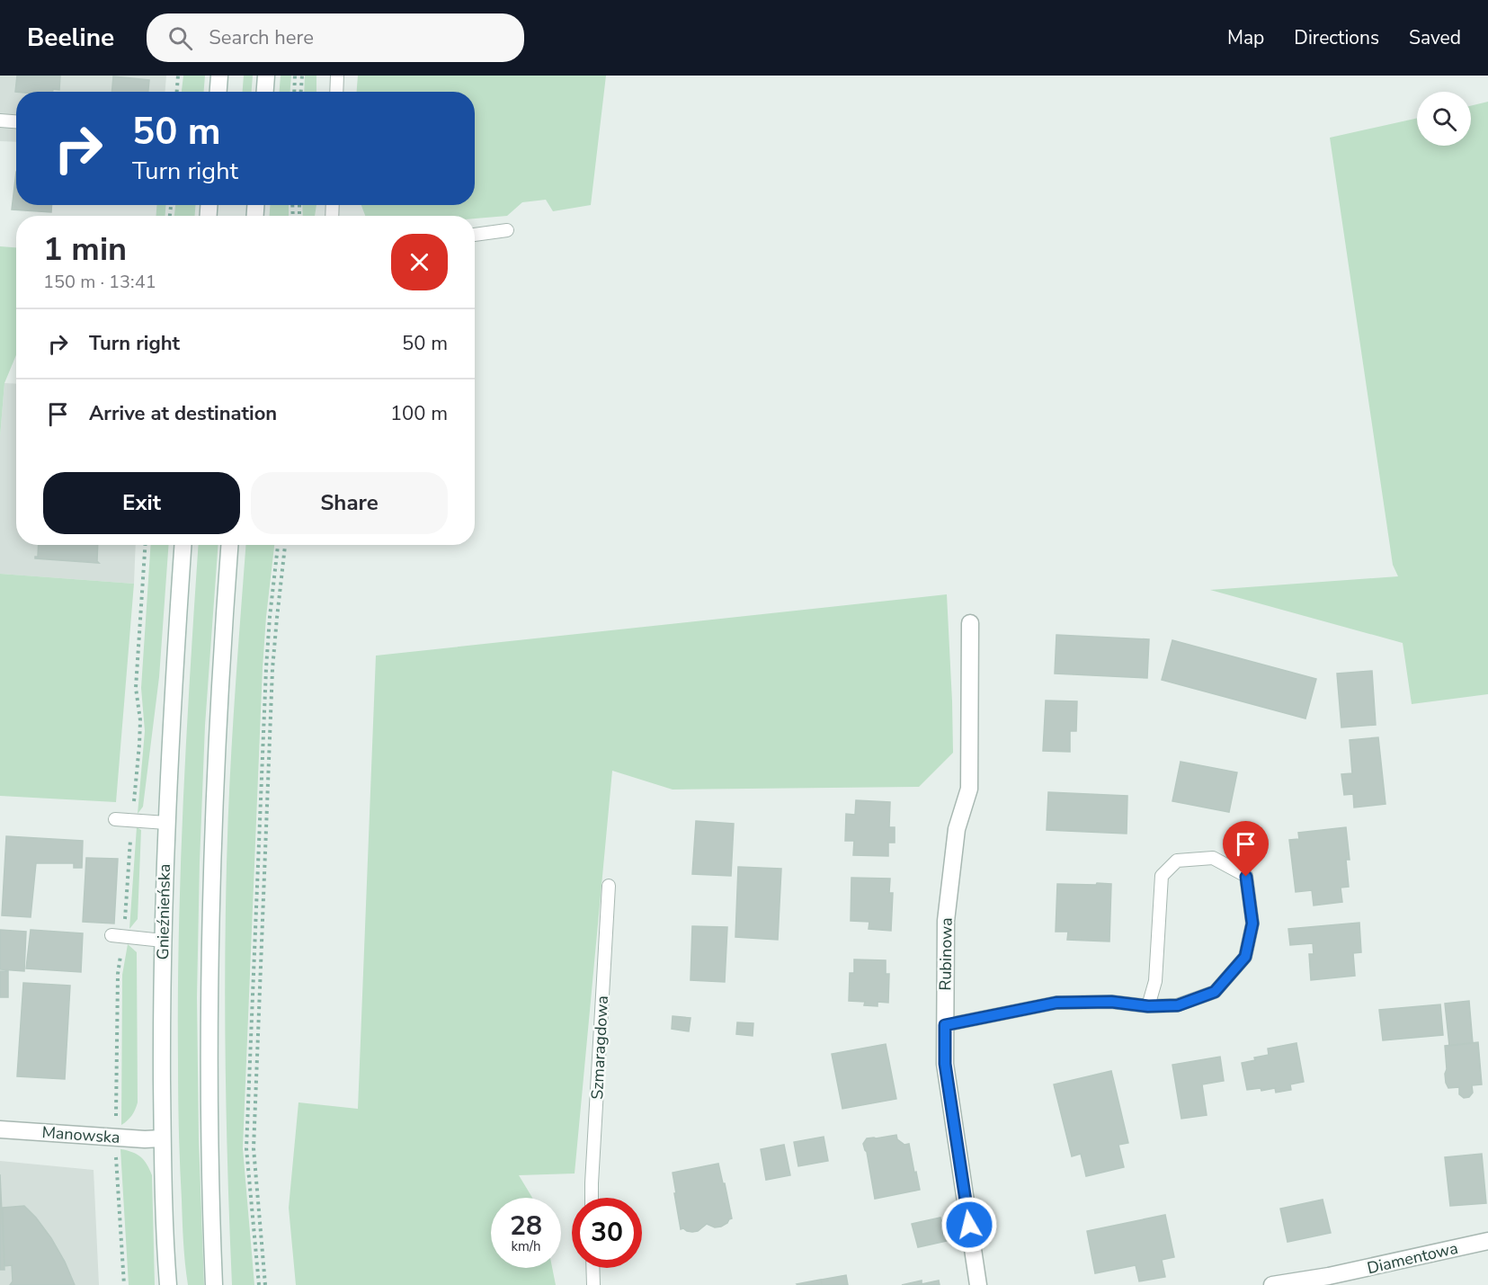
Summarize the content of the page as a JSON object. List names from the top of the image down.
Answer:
{
  "streets": {
    "main road": [
      "Gnieźnieńska",
      "Rubinowa",
      "Manowska",
      "Diamentowa"
    ],
    "lane": ["Szmaragdowa"]
  },
  "crossings": [
    ["Gnieźnieńska", "Manowska"]
  ],
  "page": {
    "header": "Beeline",
    "search": "Search here",
    "nav": ["Map", "Directions", "Saved"],
    "turn": ["50 m", "Turn right"],
    "heading": ["1 min", "150 m · 13:41"],
    "list": [
      {
        "name": "Turn right",
        "value": "50 m"
      },
      {
        "name": "Arrive at destination",
        "value": "100 m"
      }
    ],
    "buttons": ["Exit", "Share"],
    "speed": "28 km/h",
    "limit": "30"
  }
}
